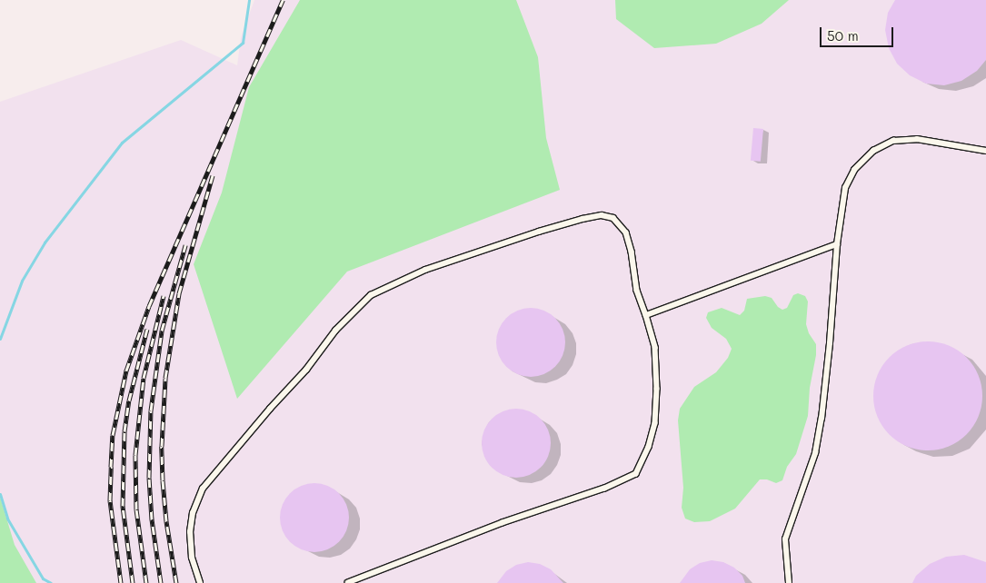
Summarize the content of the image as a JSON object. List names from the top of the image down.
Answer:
{
  "scale_bar": "50 m"
}
